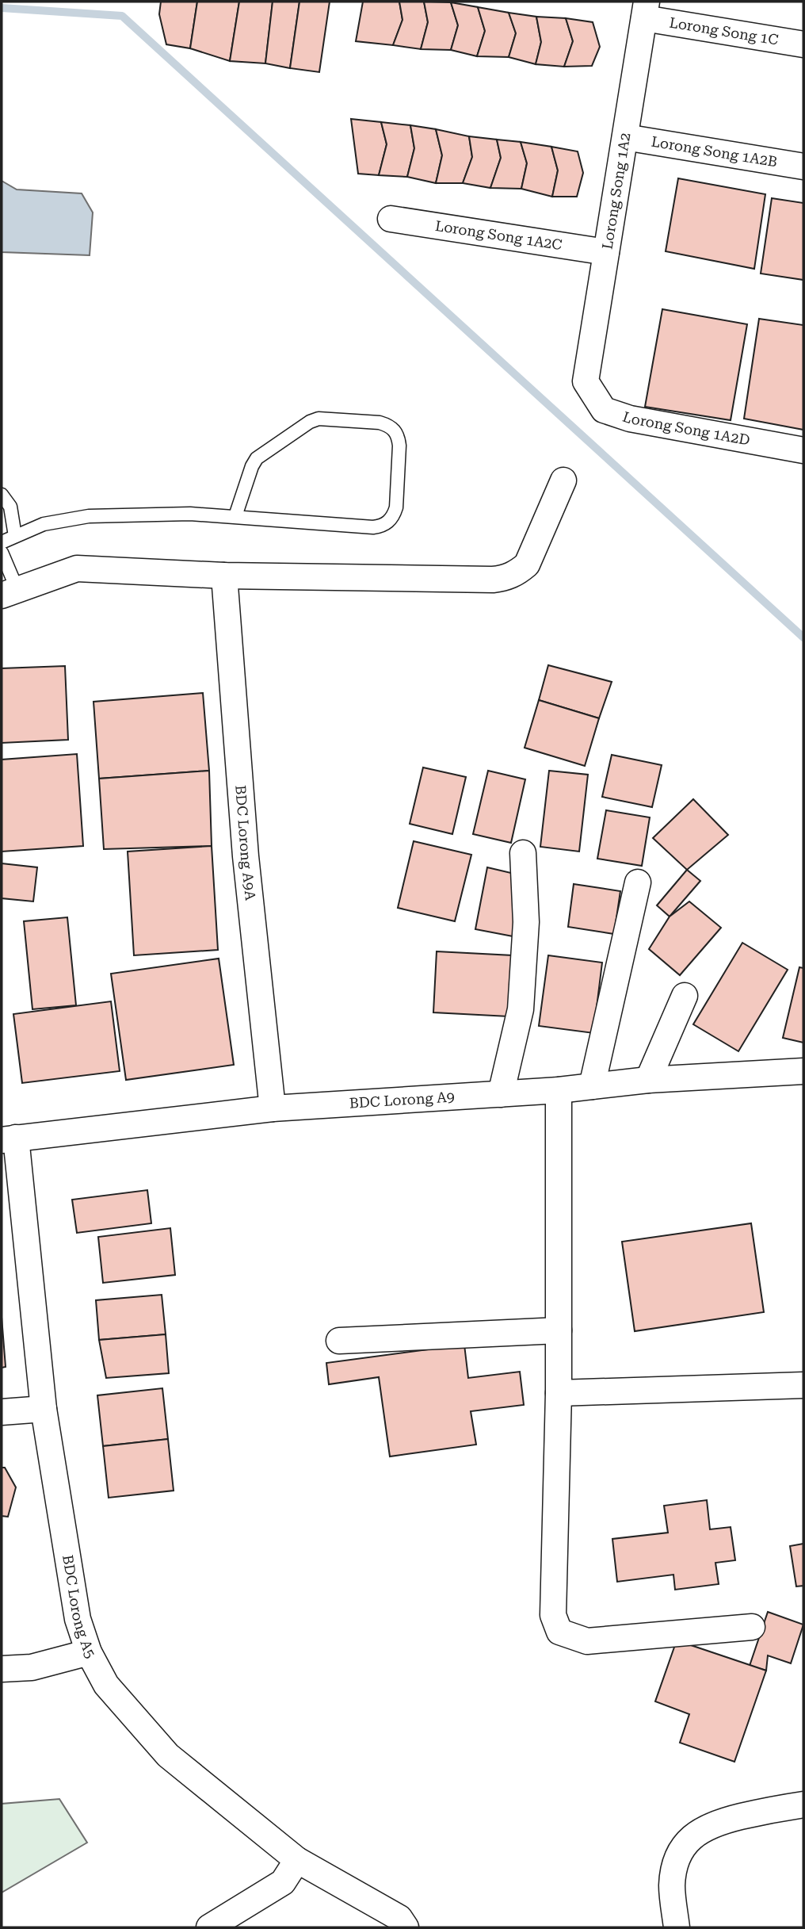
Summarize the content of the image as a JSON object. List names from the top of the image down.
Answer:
{
  "streets": {
    "street": [
      "Lorong Song 1C",
      "Lorong Song 1A2B",
      "Lorong Song 1A2",
      "Lorong Song 1A2C",
      "Lorong Song 1A2D",
      "BDC Lorong A9A",
      "BDC Lorong A9",
      "BDC Lorong A5"
    ]
  },
  "crossings": [
    ["Lorong Song 1C", "Lorong Song 1A2"],
    ["Lorong Song 1A2B", "Lorong Song 1A2"],
    ["Lorong Song 1A2", "Lorong Song 1A2C"],
    ["Lorong Song 1A2", "Lorong Song 1A2D"],
    ["BDC Lorong A9A", "BDC Lorong A9"],
    ["BDC Lorong A9", "BDC Lorong A5"]
  ]
}
